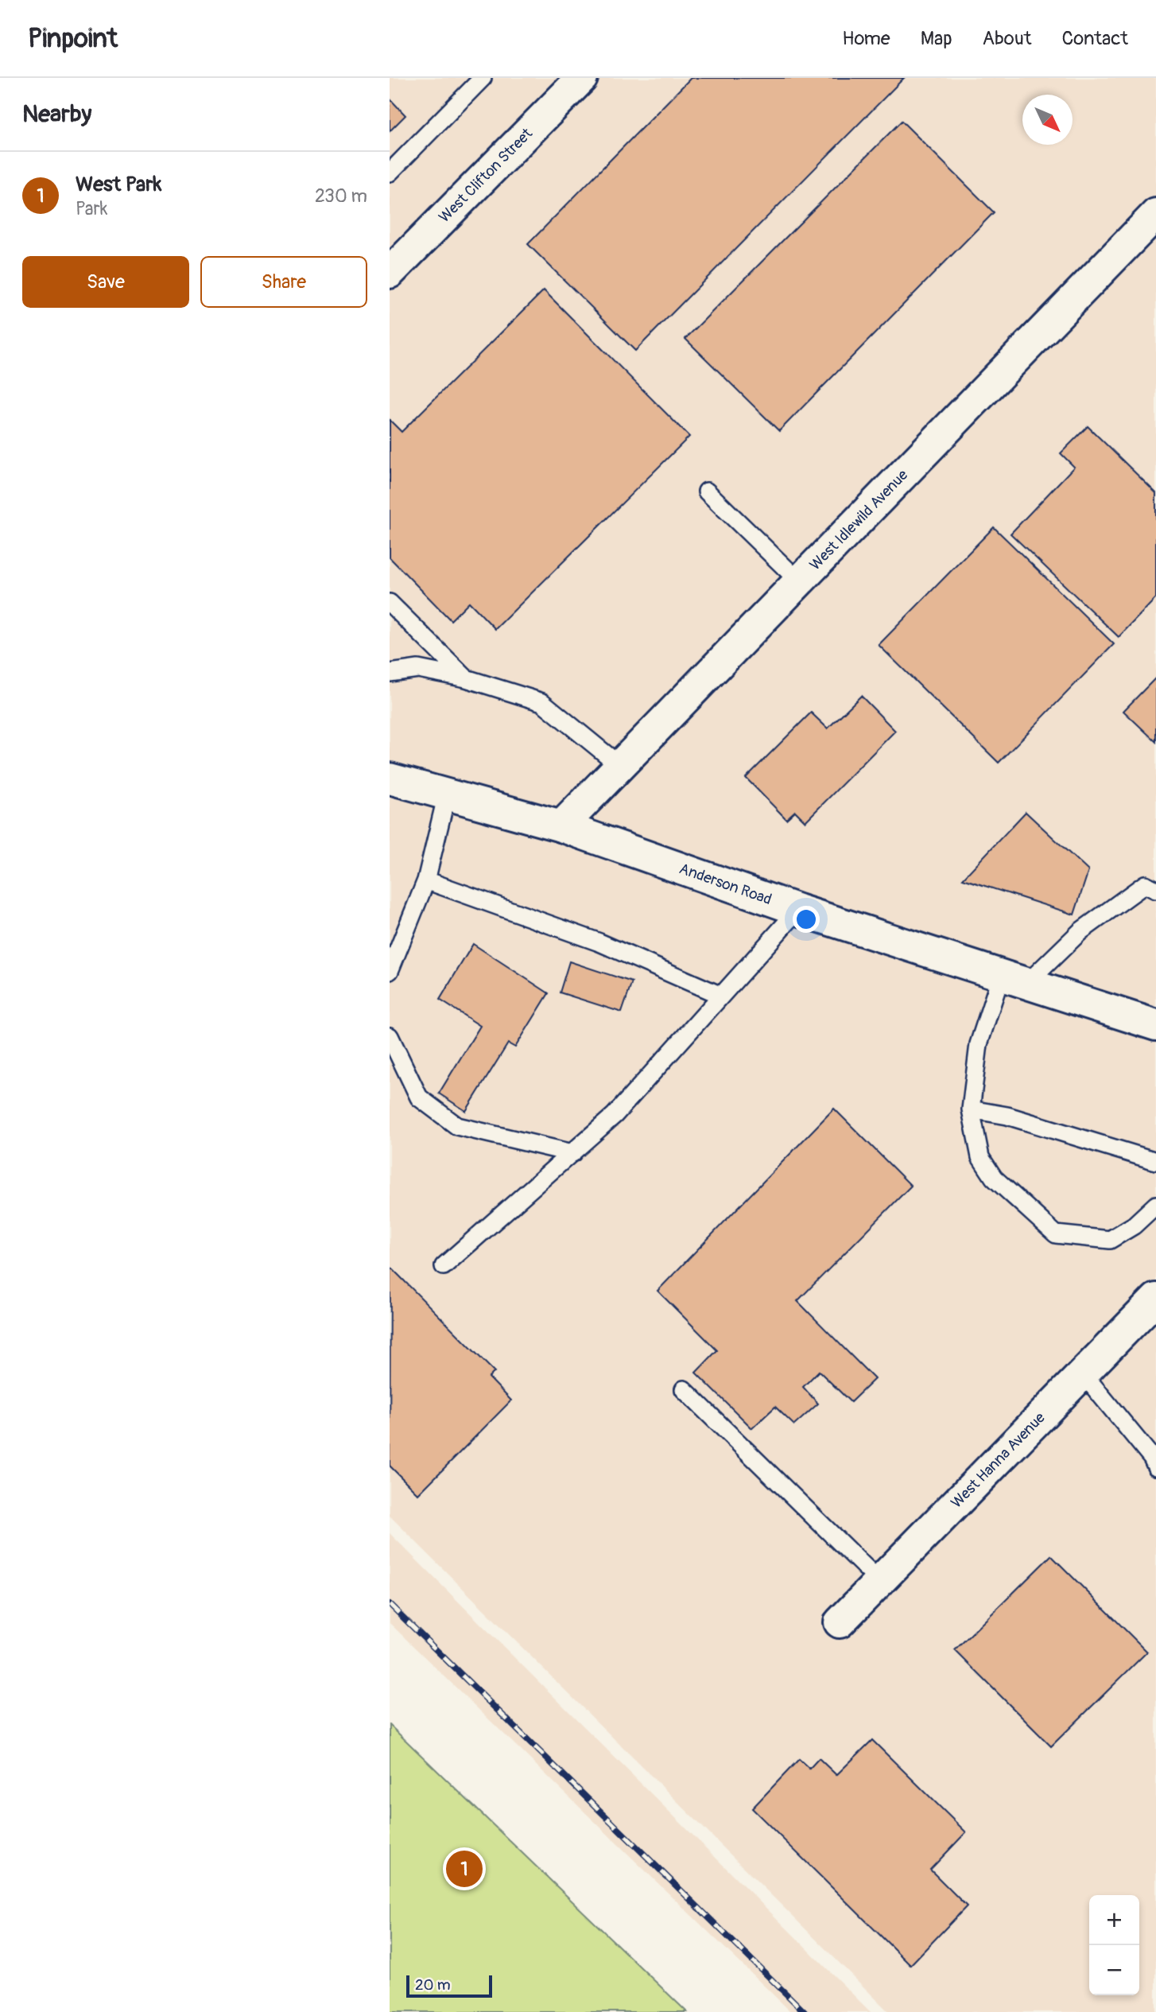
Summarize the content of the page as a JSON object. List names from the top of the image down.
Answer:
{
  "streets": {
    "street": [
      "West Clifton Street",
      "West Idlewild Avenue",
      "Anderson Road",
      "West Hanna Avenue"
    ]
  },
  "crossings": [
    ["West Idlewild Avenue", "Anderson Road"]
  ],
  "scale_bar": "20 m",
  "north": "bottom right",
  "page": {
    "header": "Pinpoint",
    "nav": [
      "Home",
      "Map",
      "About",
      "Contact"
    ],
    "heading": "Nearby",
    "list": [
      {
        "mark": "1",
        "name": "West Park",
        "note": "Park",
        "value": "230 m"
      }
    ],
    "buttons": ["Save", "Share"],
    "pins": "1",
    "map_buttons": ["+", "−"],
    "scale": "20 m"
  }
}
